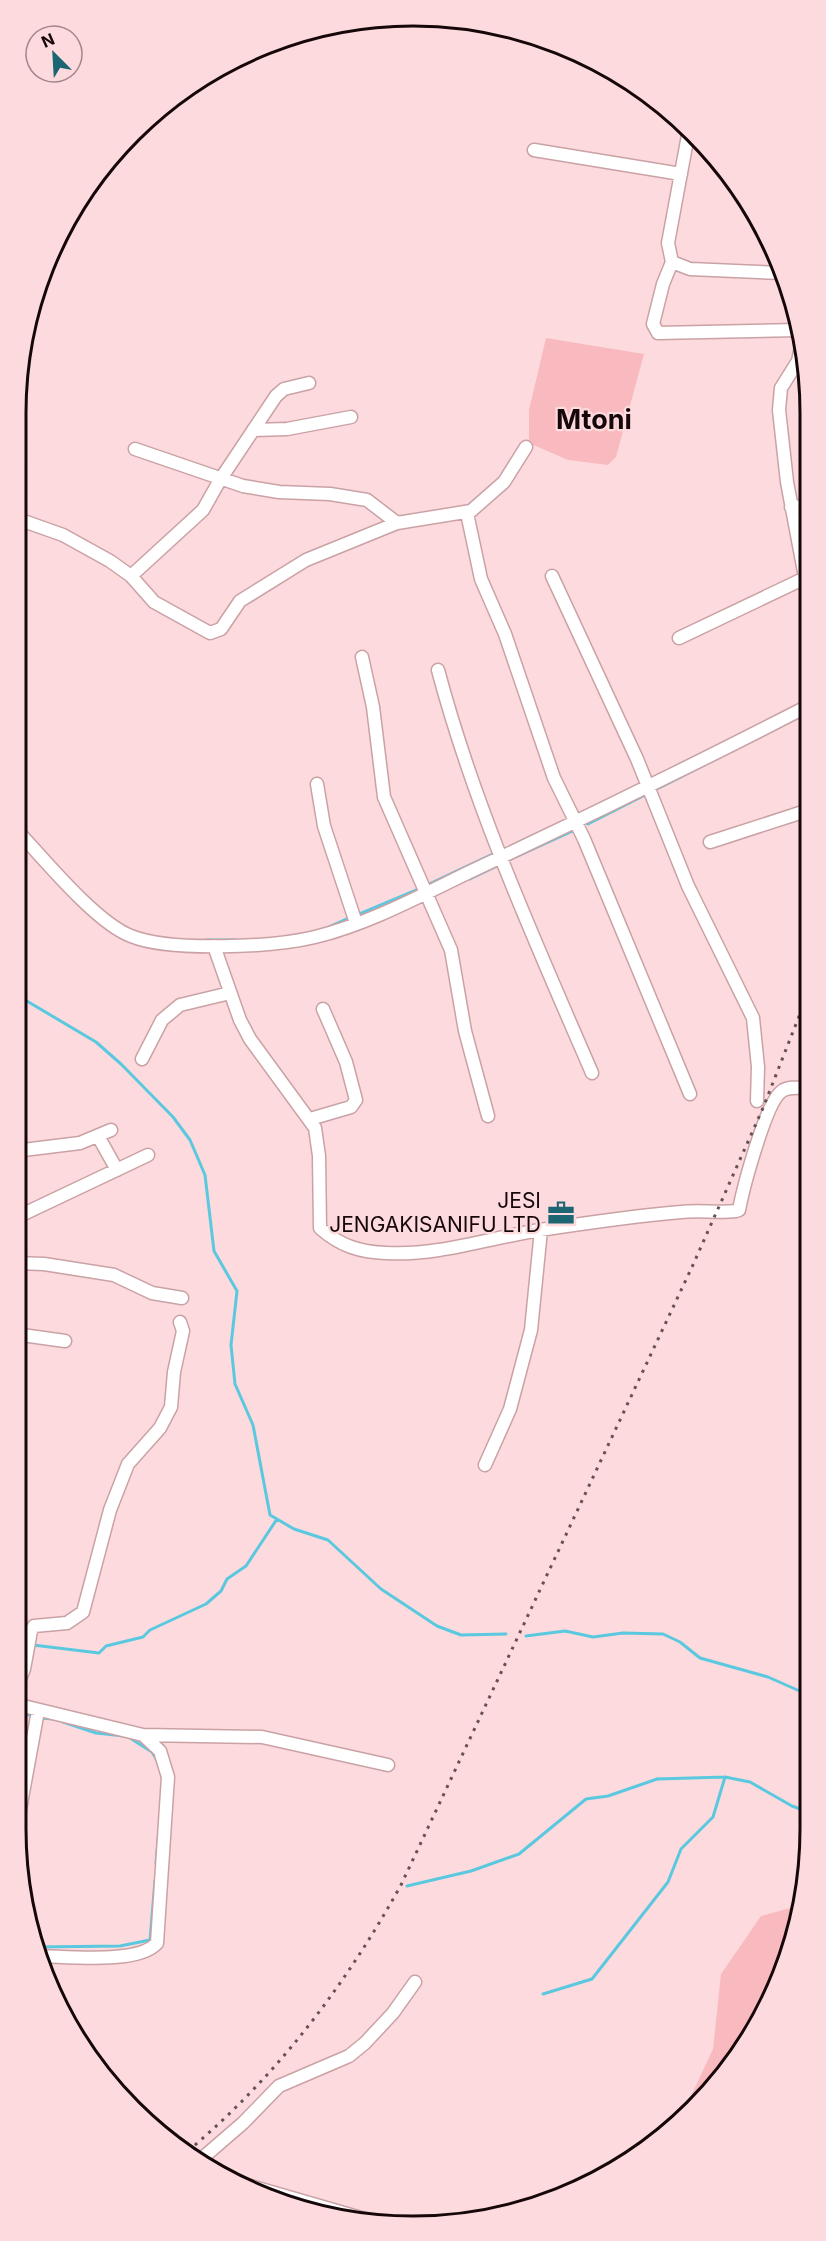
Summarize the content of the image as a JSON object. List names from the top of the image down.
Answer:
{
  "districts": ["Mtoni"],
  "places": {
    "office": ["JESI JENGAKISANIFU LTD"]
  },
  "north": "top left"
}
